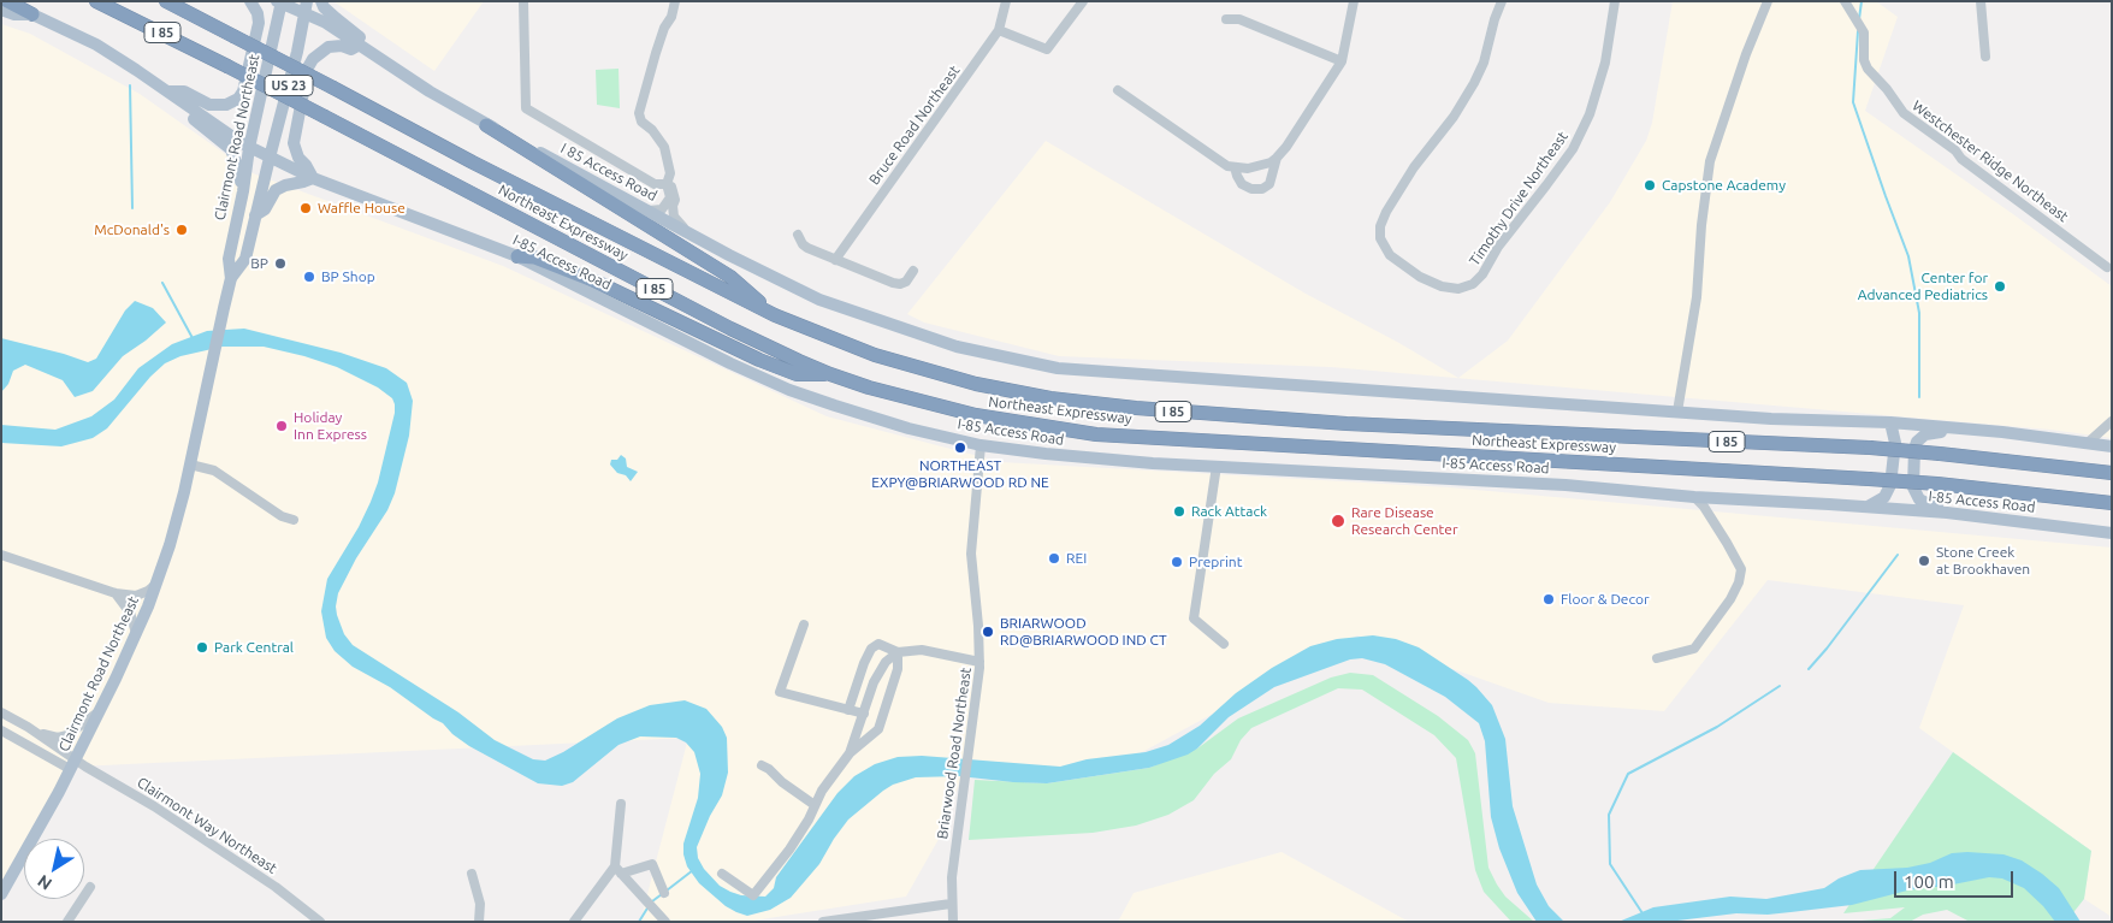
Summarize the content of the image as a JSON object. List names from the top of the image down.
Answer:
{
  "streets": {
    "highway": ["I 85", "Northeast Expressway"],
    "main road": [
      "US 23",
      "Clairmont Road Northeast",
      "I 85 Access Road",
      "I-85 Access Road"
    ],
    "street": [
      "Bruce Road Northeast",
      "Westchester Ridge Northeast",
      "Timothy Drive Northeast",
      "Briarwood Road Northeast",
      "Clairmont Way Northeast"
    ]
  },
  "crossings": [
    ["Clairmont Road Northeast", "I-85 Access Road"],
    ["Clairmont Road Northeast", "Clairmont Way Northeast"],
    ["I-85 Access Road", "Briarwood Road Northeast"]
  ],
  "places": [
    "Capstone Academy",
    "Waffle House",
    "McDonald's",
    "BP",
    "BP Shop",
    "Center for Advanced Pediatrics",
    "Holiday Inn Express",
    "NORTHEAST EXPY@BRIARWOOD RD NE",
    "Rack Attack",
    "Rare Disease Research Center",
    "REI",
    "Stone Creek at Brookhaven",
    "Preprint",
    "Floor & Decor",
    "BRIARWOOD RD@BRIARWOOD IND CT",
    "Park Central"
  ],
  "scale_bar": "100 m",
  "north": "bottom left"
}
